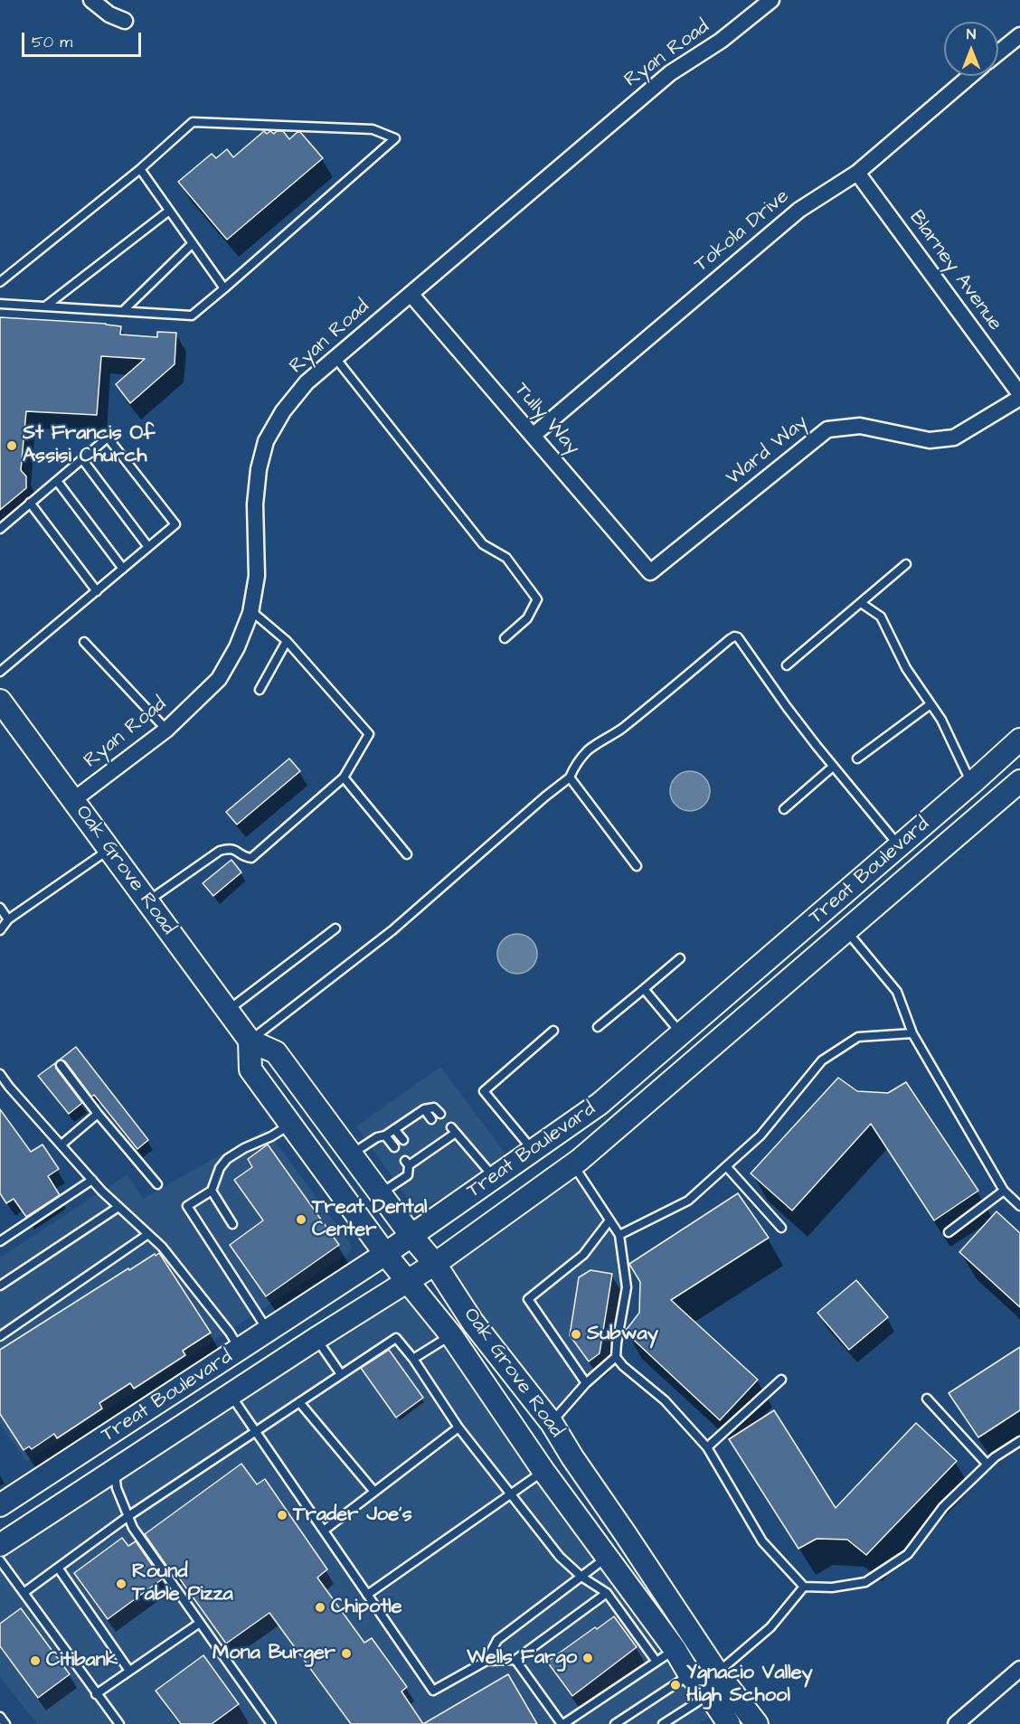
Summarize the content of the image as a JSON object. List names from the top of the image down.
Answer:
{
  "streets": {
    "main road": ["Oak Grove Road", "Treat Boulevard"],
    "street": [
      "Ryan Road",
      "Tokola Drive",
      "Blarney Avenue",
      "Tully Way",
      "Ward Way"
    ]
  },
  "crossings": [
    ["Ryan Road", "Tully Way"],
    ["Ryan Road", "Oak Grove Road"],
    ["Tokola Drive", "Blarney Avenue"],
    ["Tokola Drive", "Tully Way"],
    ["Blarney Avenue", "Ward Way"],
    ["Tully Way", "Ward Way"],
    ["Oak Grove Road", "Treat Boulevard"]
  ],
  "places": [
    "St Francis Of Assisi Church",
    "Treat Dental Center",
    "Subway",
    "Trader Joe's",
    "Round Table Pizza",
    "Chipotle",
    "Mona Burger",
    "Wells Fargo",
    "Citibank",
    "Ygnacio Valley High School"
  ],
  "scale_bar": "50 m",
  "north": "top"
}
